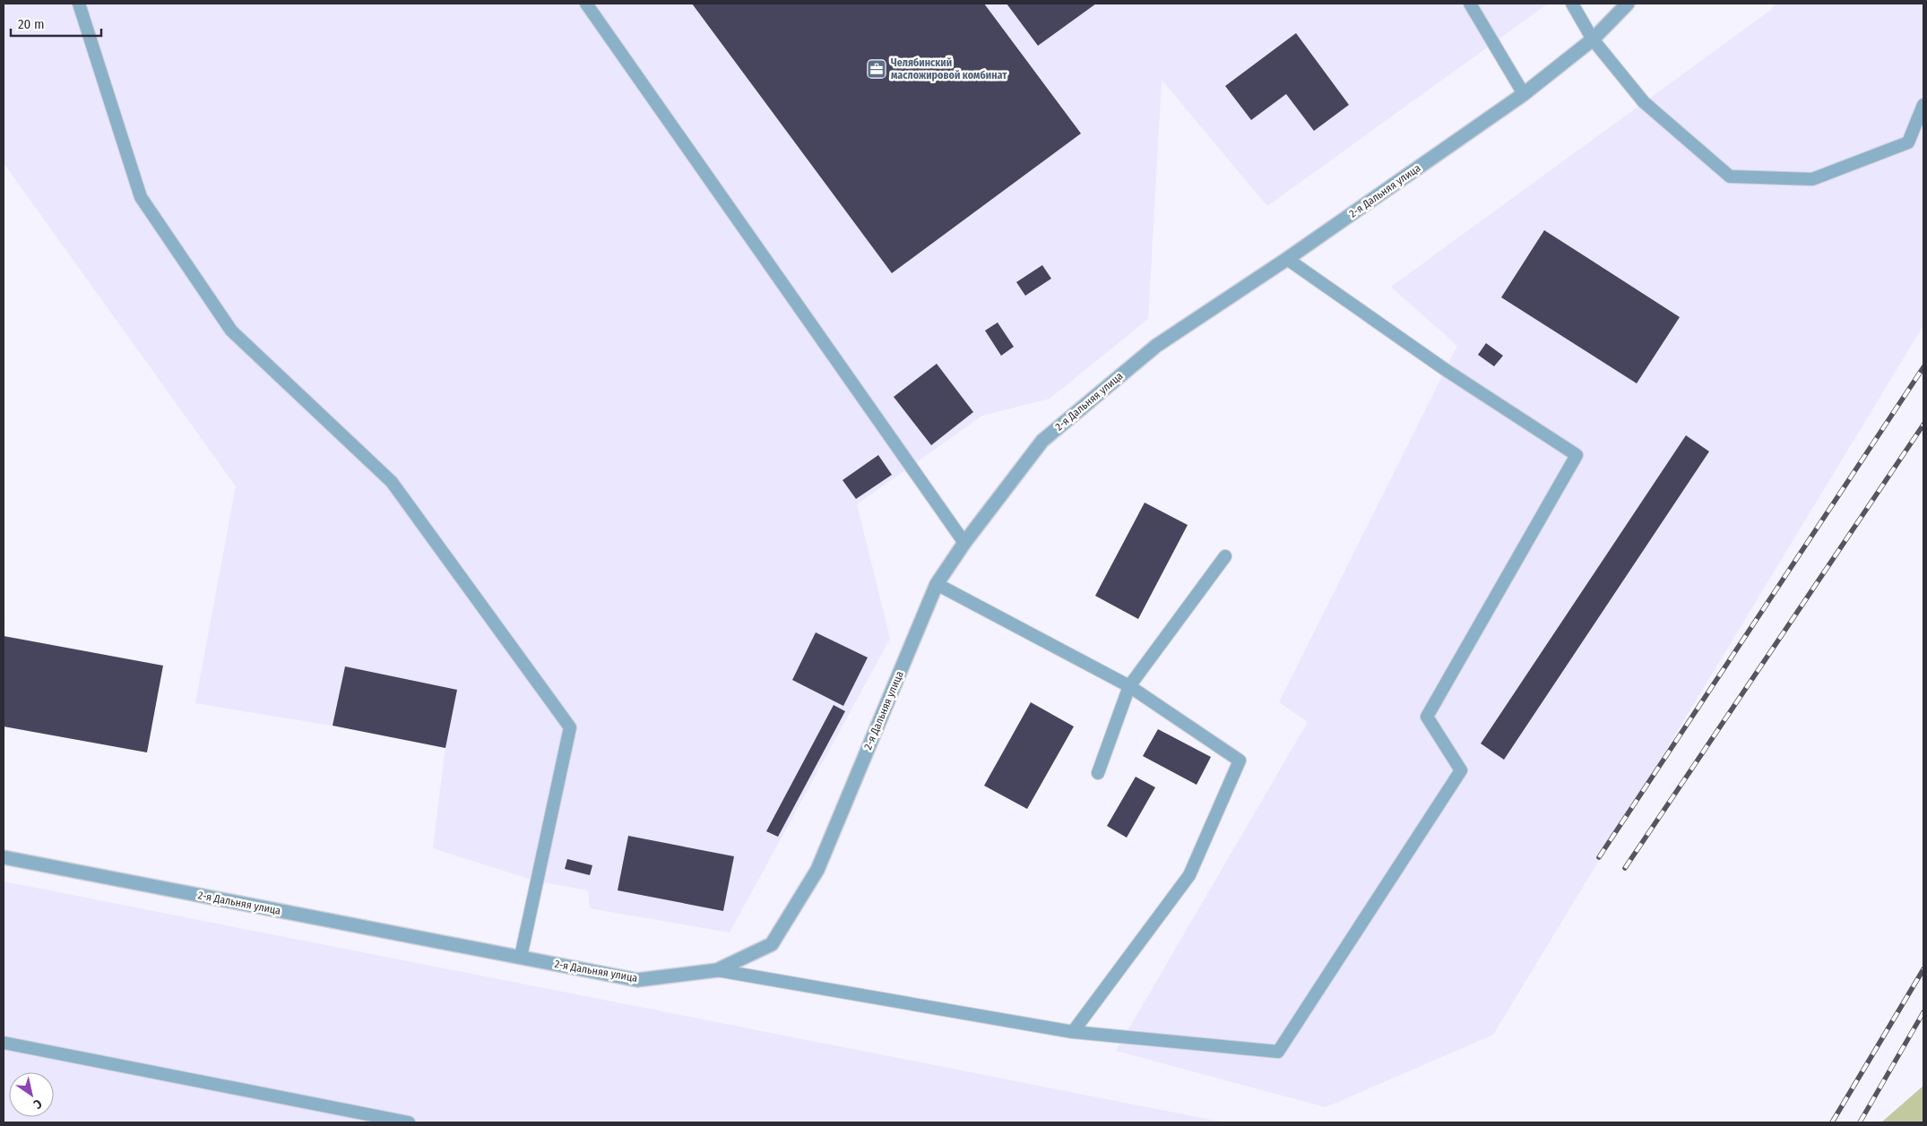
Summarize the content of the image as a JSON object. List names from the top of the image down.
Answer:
{
  "streets": {
    "street": ["2-я Дальняя улица"]
  },
  "places": {
    "office": ["Челябинский масложировой комбинат"]
  },
  "scale_bar": "20 m",
  "north": "bottom right"
}
